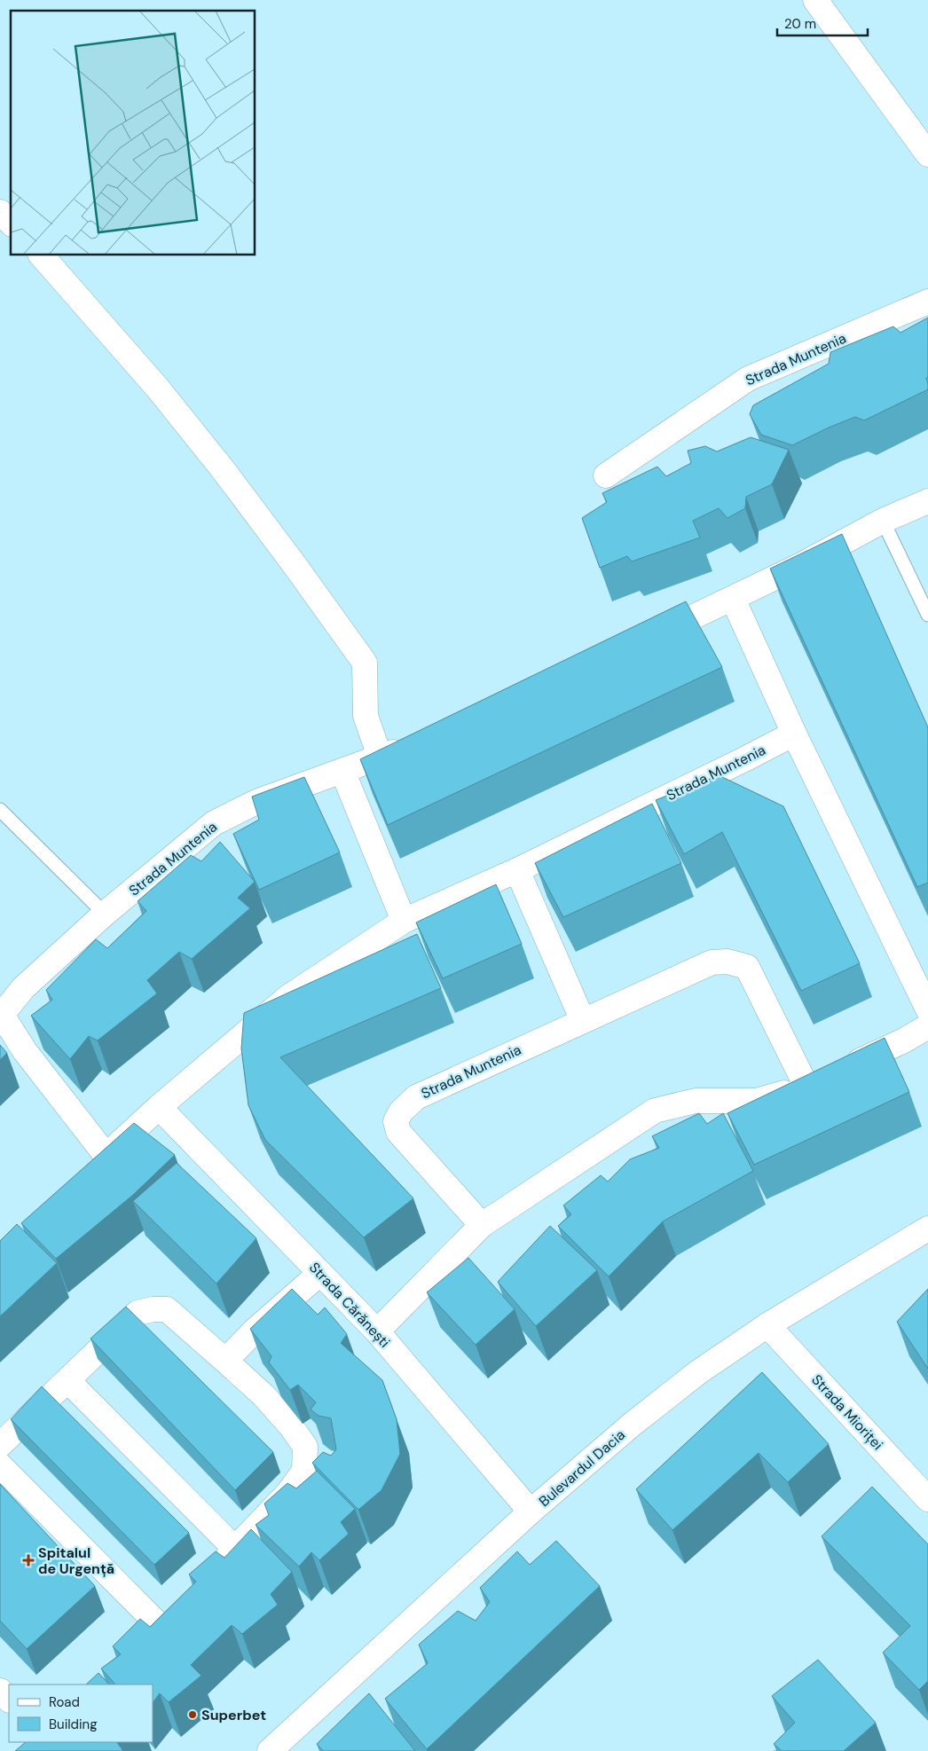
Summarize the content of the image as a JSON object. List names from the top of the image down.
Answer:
{
  "streets": {
    "street": [
      "Strada Muntenia",
      "Strada Cărănești",
      "Strada Mioriței",
      "Bulevardul Dacia"
    ]
  },
  "crossings": [
    ["Strada Muntenia", "Strada Cărănești"],
    ["Strada Cărănești", "Bulevardul Dacia"],
    ["Strada Mioriței", "Bulevardul Dacia"]
  ],
  "places": {
    "health": ["Spitalul de Urgență"],
    "other": ["Superbet"]
  },
  "legend": ["Road", "Building"],
  "scale_bar": "20 m"
}
